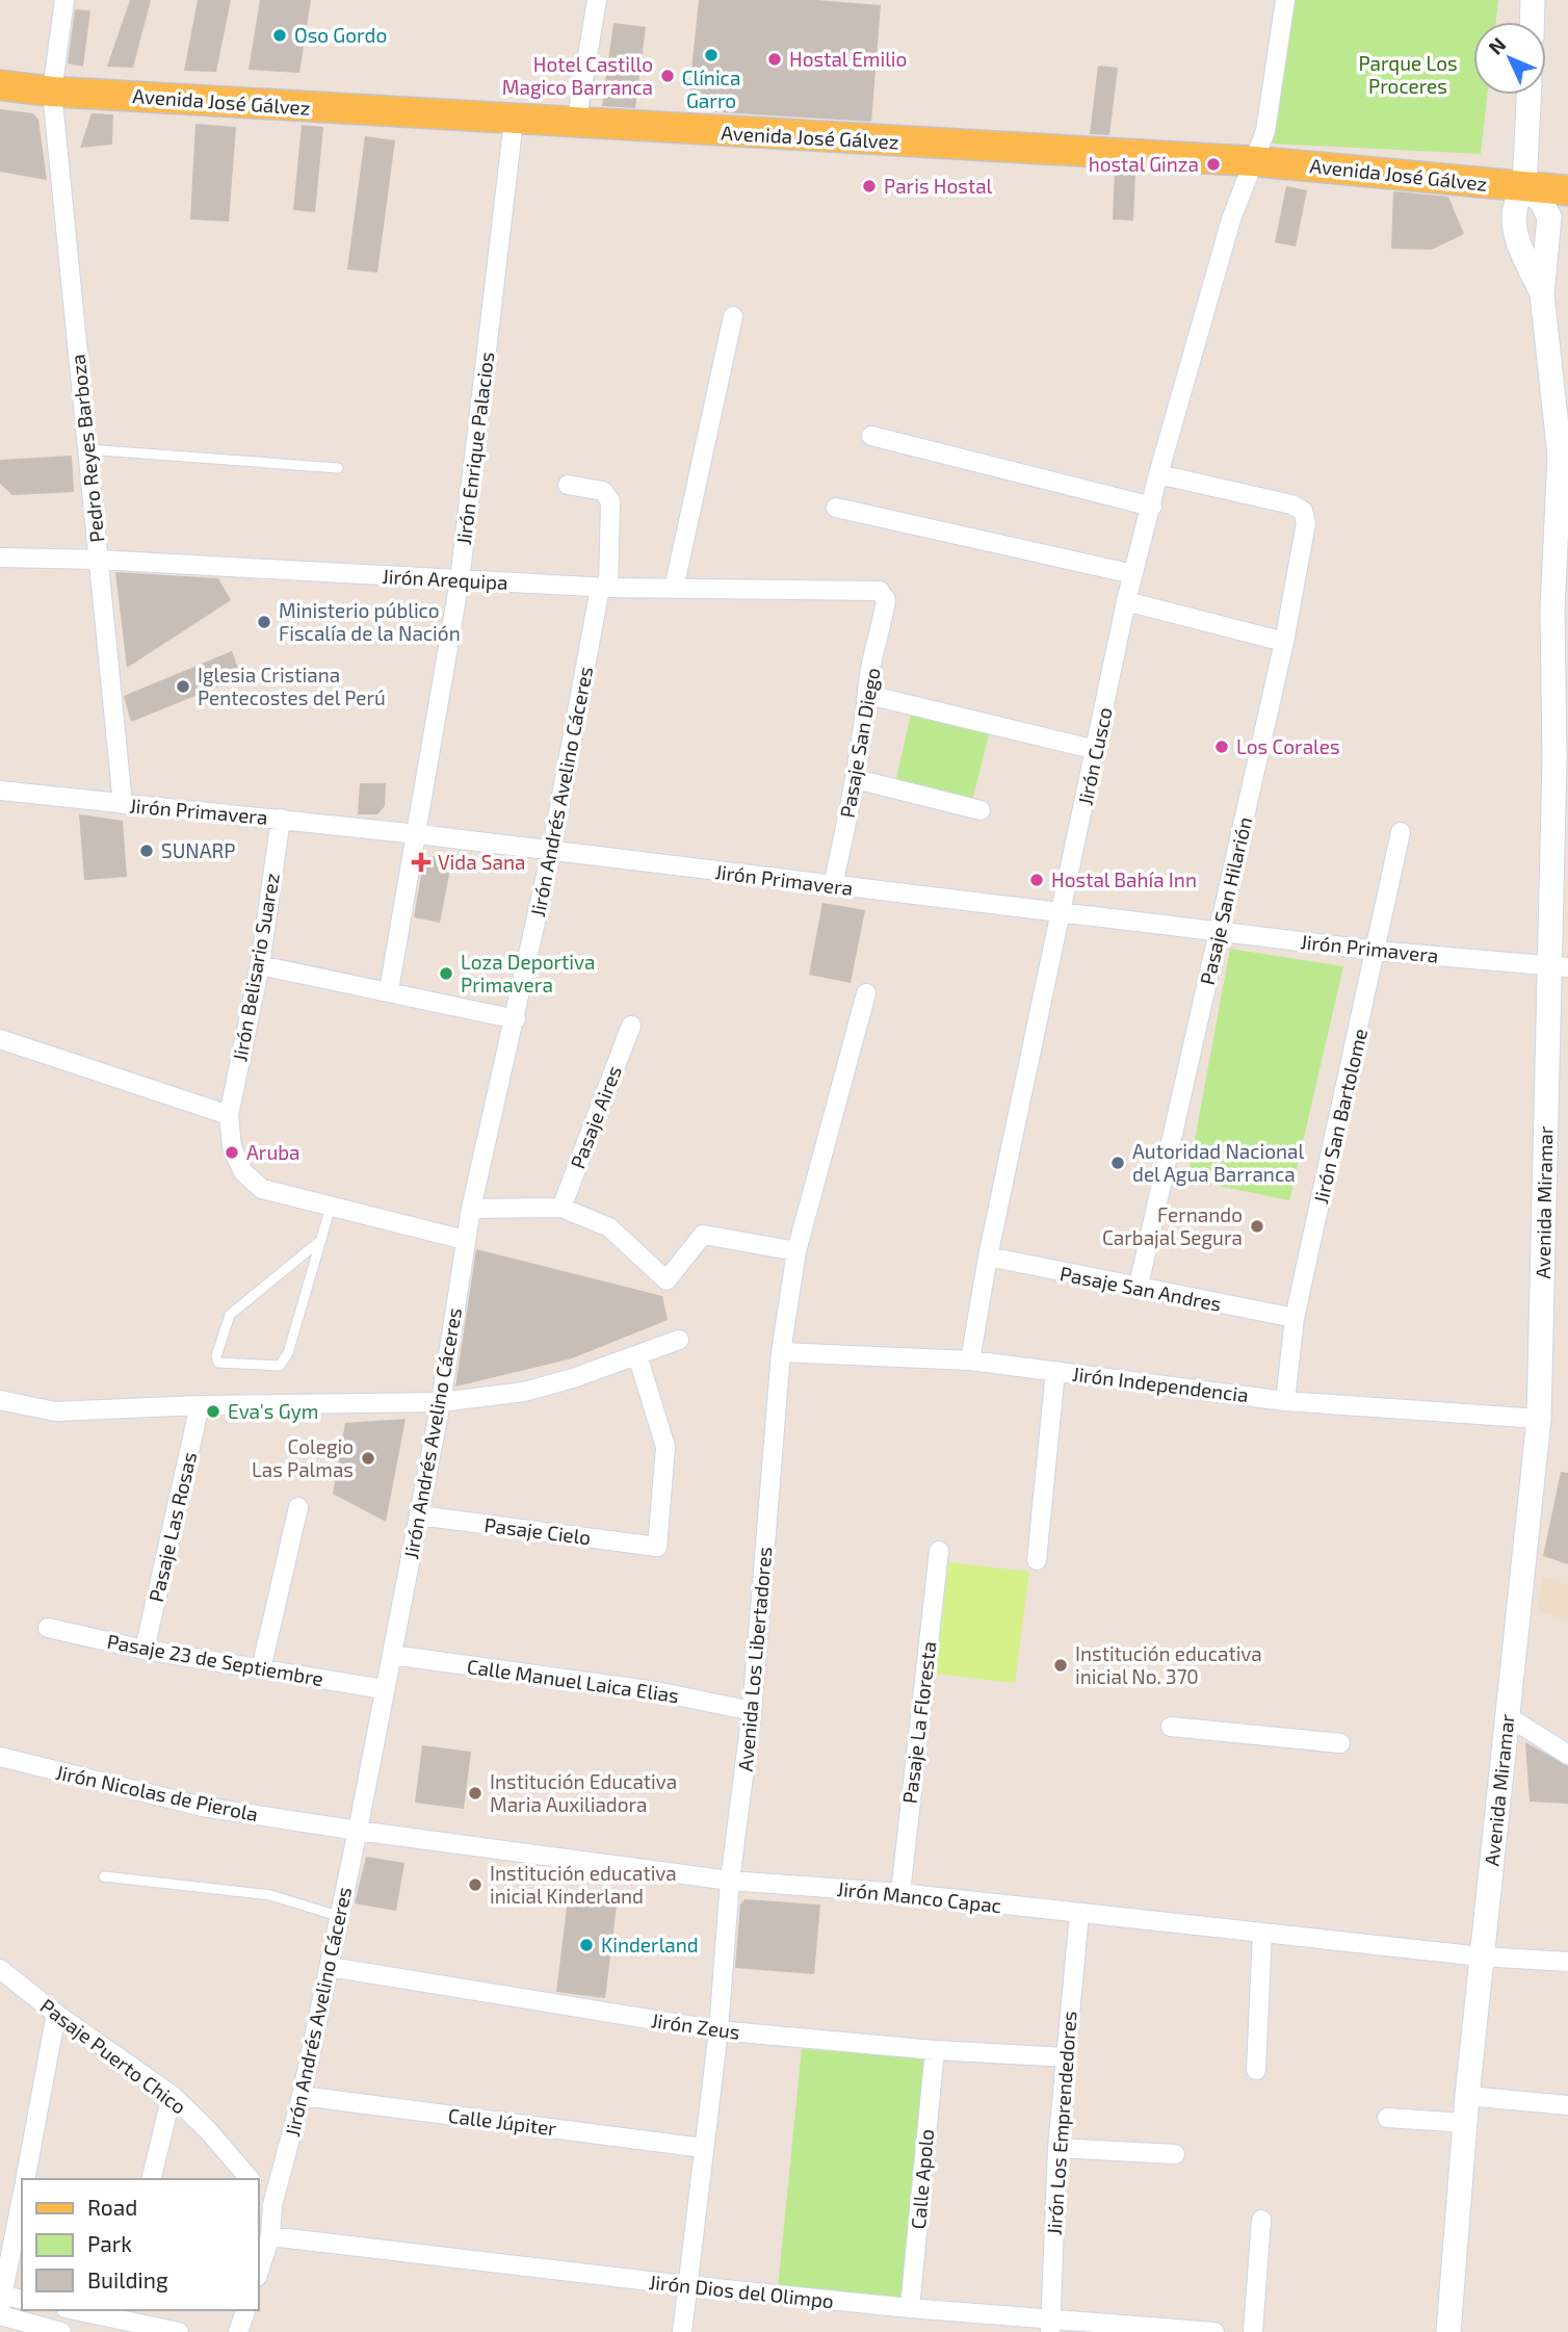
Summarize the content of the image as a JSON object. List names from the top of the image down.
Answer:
{
  "streets": {
    "main road": ["Avenida José Gálvez"],
    "street": [
      "Pedro Reyes Barboza",
      "Jirón Enrique Palacios",
      "Jirón Arequipa",
      "Pasaje San Diego",
      "Jirón Cusco",
      "Jirón Andrés Avelino Cáceres",
      "Jirón Primavera",
      "Pasaje San Hilarión",
      "Jirón Belisario Suarez",
      "Jirón San Bartolome",
      "Pasaje Aires",
      "Avenida Miramar",
      "Pasaje San Andres",
      "Jirón Independencia",
      "Pasaje Las Rosas",
      "Pasaje Cielo",
      "Avenida Los Libertadores",
      "Pasaje 23 de Septiembre",
      "Calle Manuel Laica Elias",
      "Pasaje La Floresta",
      "Jirón Nicolas de Pierola",
      "Jirón Manco Capac",
      "Jirón Zeus",
      "Pasaje Puerto Chico",
      "Calle Júpiter",
      "Jirón Los Emprendedores",
      "Calle Apolo",
      "Jirón Dios del Olimpo"
    ]
  },
  "crossings": [
    ["Avenida José Gálvez", "Pedro Reyes Barboza"],
    ["Avenida José Gálvez", "Jirón Enrique Palacios"],
    ["Avenida José Gálvez", "Jirón Cusco"],
    ["Avenida José Gálvez", "Avenida Miramar"],
    ["Pedro Reyes Barboza", "Jirón Arequipa"],
    ["Pedro Reyes Barboza", "Jirón Primavera"],
    ["Jirón Enrique Palacios", "Jirón Arequipa"],
    ["Jirón Enrique Palacios", "Jirón Primavera"],
    ["Jirón Arequipa", "Pasaje San Diego"],
    ["Jirón Arequipa", "Jirón Andrés Avelino Cáceres"],
    ["Pasaje San Diego", "Jirón Primavera"],
    ["Jirón Cusco", "Jirón Primavera"],
    ["Jirón Cusco", "Pasaje San Hilarión"],
    ["Jirón Cusco", "Pasaje San Andres"],
    ["Jirón Cusco", "Jirón Independencia"],
    ["Jirón Andrés Avelino Cáceres", "Jirón Primavera"],
    ["Jirón Andrés Avelino Cáceres", "Jirón Belisario Suarez"],
    ["Jirón Andrés Avelino Cáceres", "Pasaje Cielo"],
    ["Jirón Andrés Avelino Cáceres", "Pasaje 23 de Septiembre"],
    ["Jirón Andrés Avelino Cáceres", "Calle Manuel Laica Elias"],
    ["Jirón Andrés Avelino Cáceres", "Jirón Nicolas de Pierola"],
    ["Jirón Andrés Avelino Cáceres", "Jirón Manco Capac"],
    ["Jirón Andrés Avelino Cáceres", "Jirón Zeus"],
    ["Jirón Andrés Avelino Cáceres", "Calle Júpiter"],
    ["Jirón Andrés Avelino Cáceres", "Jirón Dios del Olimpo"],
    ["Jirón Primavera", "Pasaje San Hilarión"],
    ["Jirón Primavera", "Jirón Belisario Suarez"],
    ["Jirón Primavera", "Jirón San Bartolome"],
    ["Jirón Primavera", "Avenida Miramar"],
    ["Pasaje San Hilarión", "Pasaje San Andres"],
    ["Jirón San Bartolome", "Pasaje San Andres"],
    ["Jirón San Bartolome", "Jirón Independencia"],
    ["Avenida Miramar", "Jirón Independencia"],
    ["Avenida Miramar", "Jirón Manco Capac"],
    ["Jirón Independencia", "Avenida Los Libertadores"],
    ["Pasaje Las Rosas", "Pasaje 23 de Septiembre"],
    ["Avenida Los Libertadores", "Calle Manuel Laica Elias"],
    ["Avenida Los Libertadores", "Jirón Manco Capac"],
    ["Avenida Los Libertadores", "Jirón Zeus"],
    ["Avenida Los Libertadores", "Calle Júpiter"],
    ["Avenida Los Libertadores", "Jirón Dios del Olimpo"],
    ["Pasaje La Floresta", "Jirón Manco Capac"],
    ["Jirón Nicolas de Pierola", "Jirón Manco Capac"],
    ["Jirón Manco Capac", "Jirón Los Emprendedores"],
    ["Jirón Zeus", "Jirón Los Emprendedores"],
    ["Jirón Zeus", "Calle Apolo"],
    ["Jirón Los Emprendedores", "Jirón Dios del Olimpo"],
    ["Calle Apolo", "Jirón Dios del Olimpo"]
  ],
  "parks": ["Parque Los Proceres"],
  "places": {
    "other": [
      "Oso Gordo",
      "Clínica Garro",
      "Hostal Emilio",
      "Hotel Castillo Magico Barranca",
      "hostal Ginza",
      "Paris Hostal",
      "Ministerio público Fiscalía de la Nación",
      "Iglesia Cristiana Pentecostes del Perú",
      "Los Corales",
      "SUNARP",
      "Hostal Bahía Inn",
      "Loza Deportiva Primavera",
      "Aruba",
      "Autoridad Nacional del Agua Barranca",
      "Fernando Carbajal Segura",
      "Eva's Gym",
      "Colegio Las Palmas",
      "Institución educativa inicial No. 370",
      "Institución Educativa Maria Auxiliadora",
      "Institución educativa inicial Kinderland",
      "Kinderland"
    ],
    "health": ["Vida Sana"]
  },
  "legend": ["Road", "Park", "Building"],
  "north": "top left"
}
